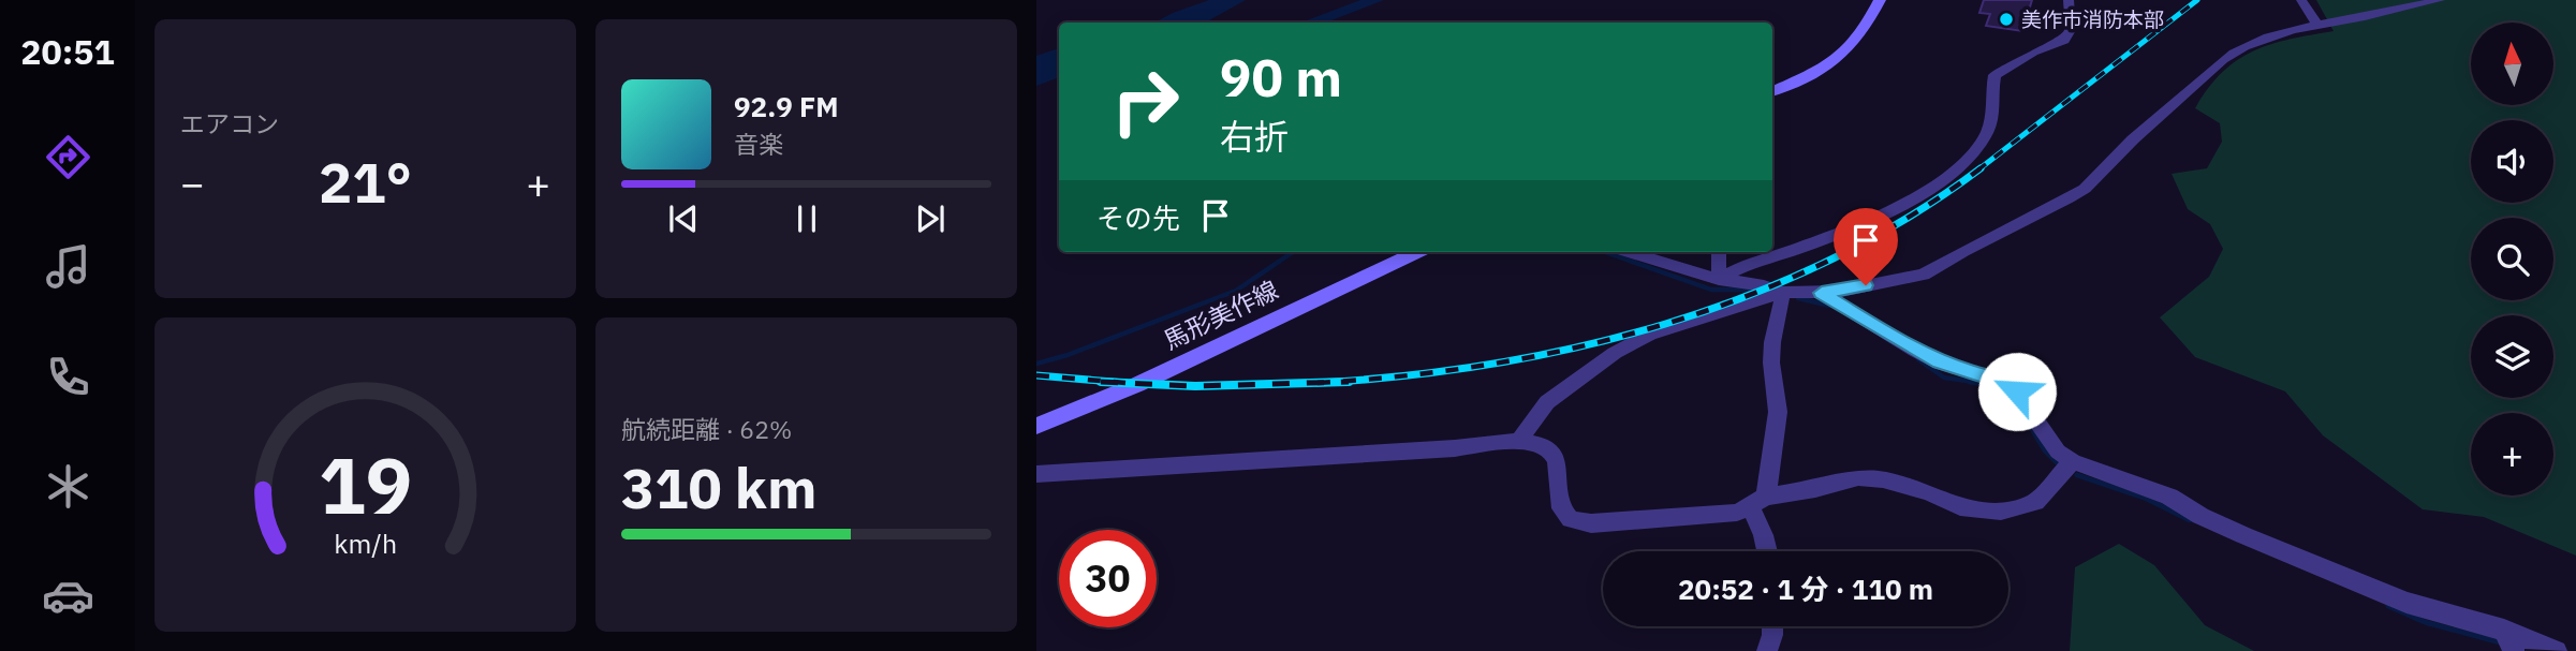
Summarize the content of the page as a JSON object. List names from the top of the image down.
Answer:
{
  "streets": {
    "main road": ["馬形美作線"]
  },
  "places": ["美作市消防本部"],
  "north": "top",
  "page": {
    "tabs": "20:51",
    "tile": [
      "エアコン",
      ["航続距離 · 62%", "310 km"]
    ],
    "map_buttons": "+",
    "turn": ["90 m", "右折"],
    "song": ["92.9 FM", "音楽"],
    "heat": ["−", "21°", "+"],
    "then": "その先",
    "limit": "30",
    "trip": "20:52 · 1 分 · 110 m",
    "gauge": ["19", "km/h"]
  }
}
